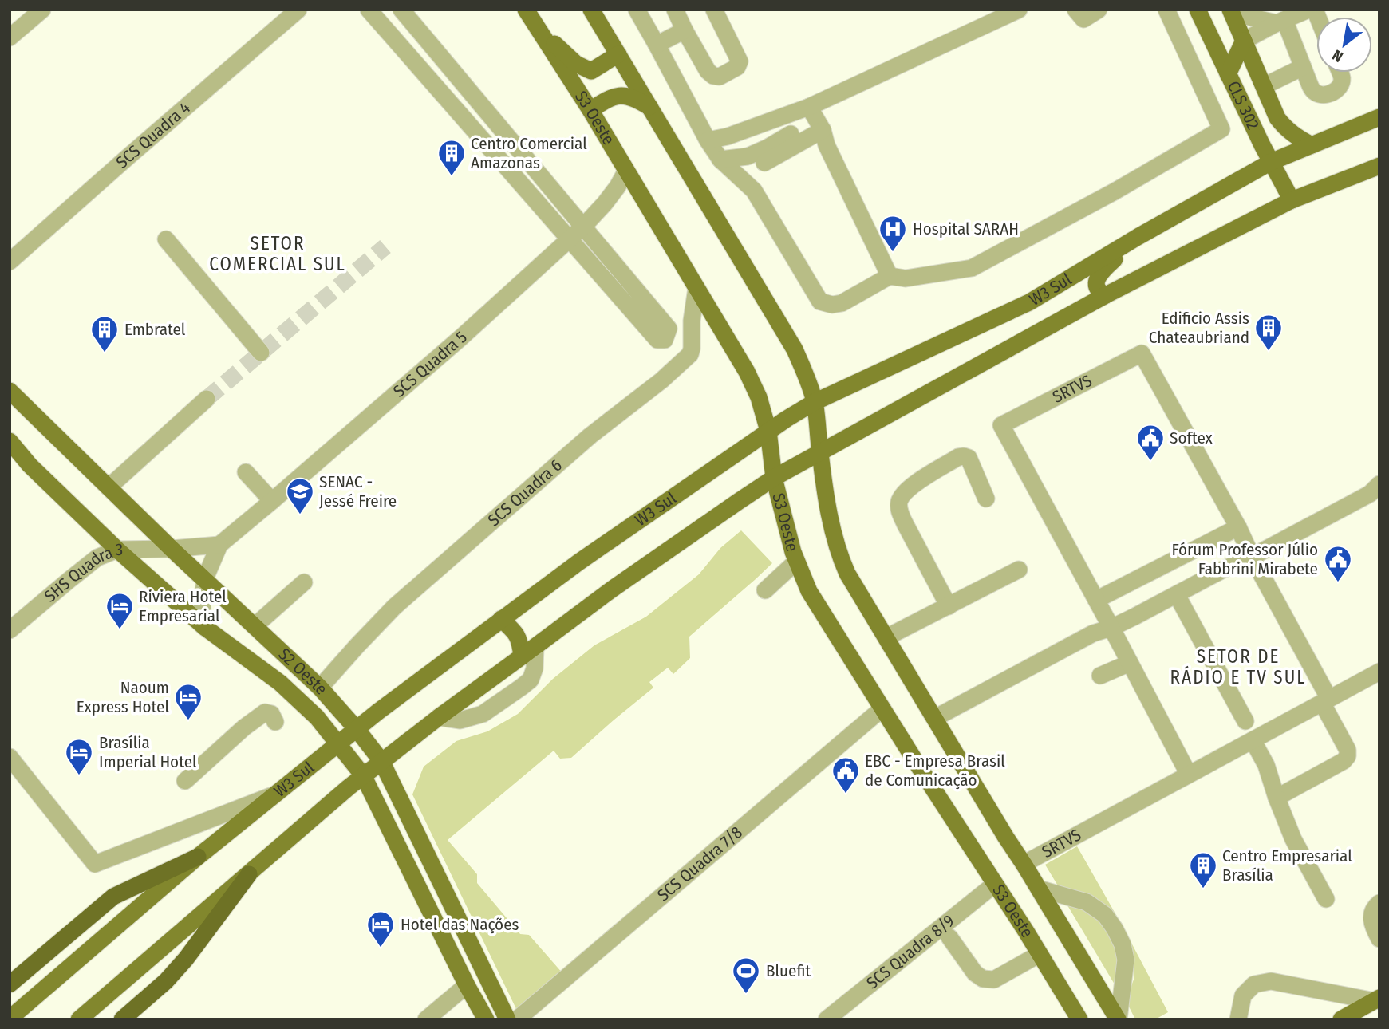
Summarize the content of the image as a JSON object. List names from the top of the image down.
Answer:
{
  "streets": {
    "main road": [
      "CLS 302",
      "S3 Oeste",
      "W3 Sul",
      "S2 Oeste"
    ],
    "street": [
      "SCS Quadra 4",
      "SCS Quadra 5",
      "SRTVS",
      "SCS Quadra 6",
      "SHS Quadra 3",
      "SCS Quadra 7/8",
      "SCS Quadra 8/9"
    ]
  },
  "crossings": [
    ["CLS 302", "W3 Sul"],
    ["S3 Oeste", "W3 Sul"],
    ["S3 Oeste", "SCS Quadra 5"],
    ["S3 Oeste", "SRTVS"],
    ["S3 Oeste", "SCS Quadra 6"],
    ["S3 Oeste", "SCS Quadra 7/8"],
    ["S3 Oeste", "SCS Quadra 8/9"],
    ["W3 Sul", "S2 Oeste"],
    ["SCS Quadra 5", "S2 Oeste"],
    ["SCS Quadra 6", "S2 Oeste"],
    ["SHS Quadra 3", "S2 Oeste"]
  ],
  "districts": ["SETOR COMERCIAL SUL", "SETOR DE RÁDIO E TV SUL"],
  "places": {
    "building": [
      "Centro Comercial Amazonas",
      "Edificio Assis Chateaubriand",
      "Embratel",
      "Centro Empresarial Brasília"
    ],
    "hospital": ["Hospital SARAH"],
    "public building": ["Softex", "Fórum Professor Júlio Fabbrini Mirabete", "EBC - Empresa Brasil de Comunicação"],
    "school or university": ["SENAC - Jessé Freire"],
    "hotel": [
      "Riviera Hotel Empresarial",
      "Naoum Express Hotel",
      "Brasília Imperial Hotel",
      "Hotel das Nações"
    ],
    "sports": ["Bluefit"]
  },
  "north": "bottom left"
}
